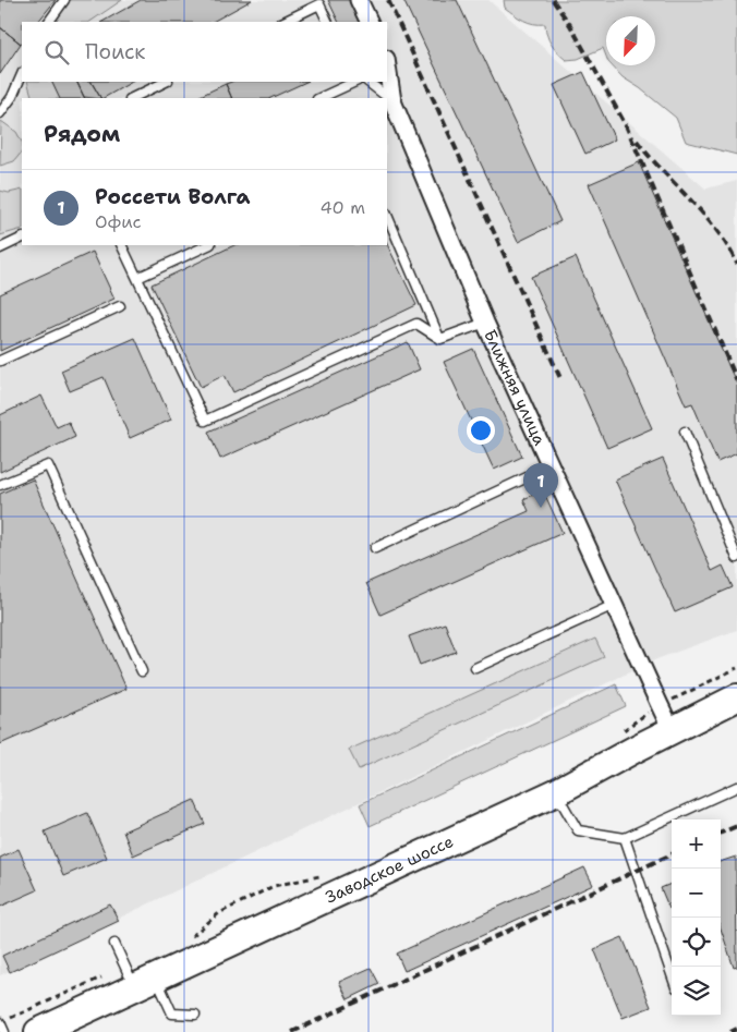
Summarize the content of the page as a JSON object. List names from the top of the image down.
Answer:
{
  "streets": {
    "main road": ["Заводское шоссе"],
    "street": ["Ближняя улица"]
  },
  "crossings": [
    ["Ближняя улица", "Заводское шоссе"]
  ],
  "north": "bottom left",
  "page": {
    "search": "Поиск",
    "heading": "Рядом",
    "list": [
      {
        "mark": "1",
        "name": "Россети Волга",
        "note": "Офис",
        "value": "40 m"
      }
    ],
    "pins": "1",
    "map_buttons": ["+", "−"]
  }
}
